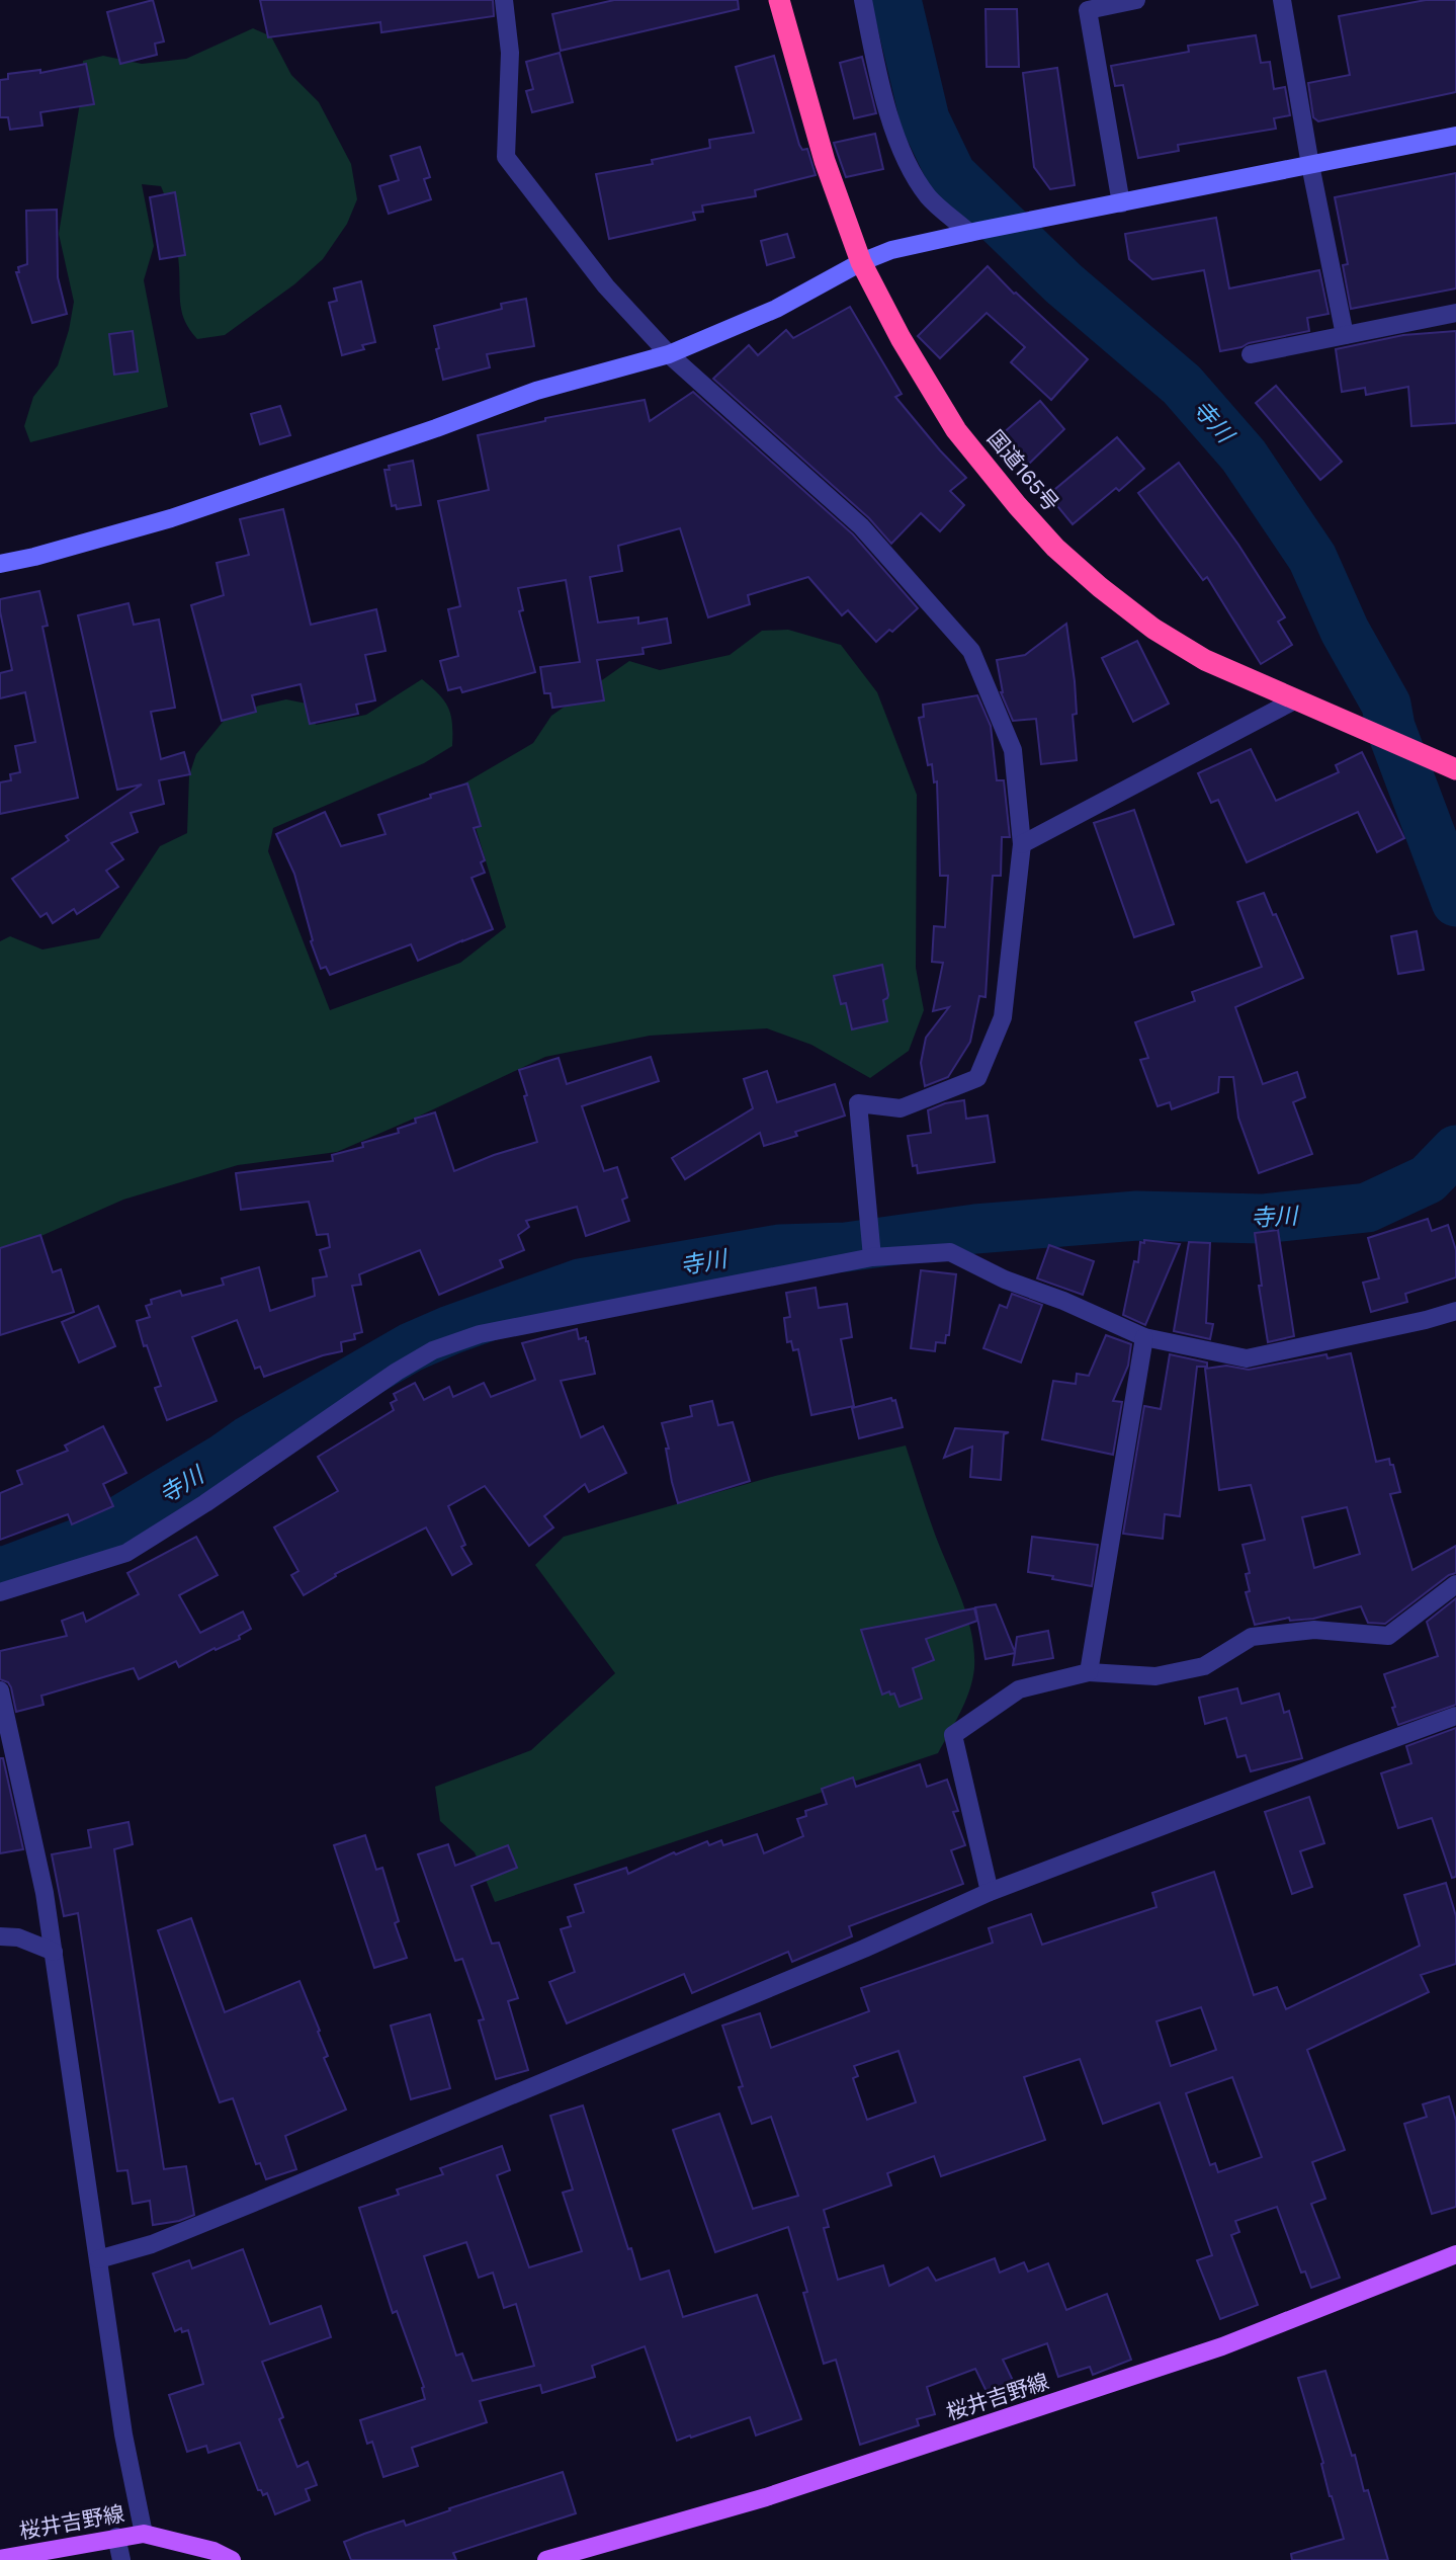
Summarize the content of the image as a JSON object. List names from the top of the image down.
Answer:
{
  "streets": {
    "highway": ["国道165号"],
    "main road": ["桜井吉野線"]
  },
  "water": ["寺川"]
}
